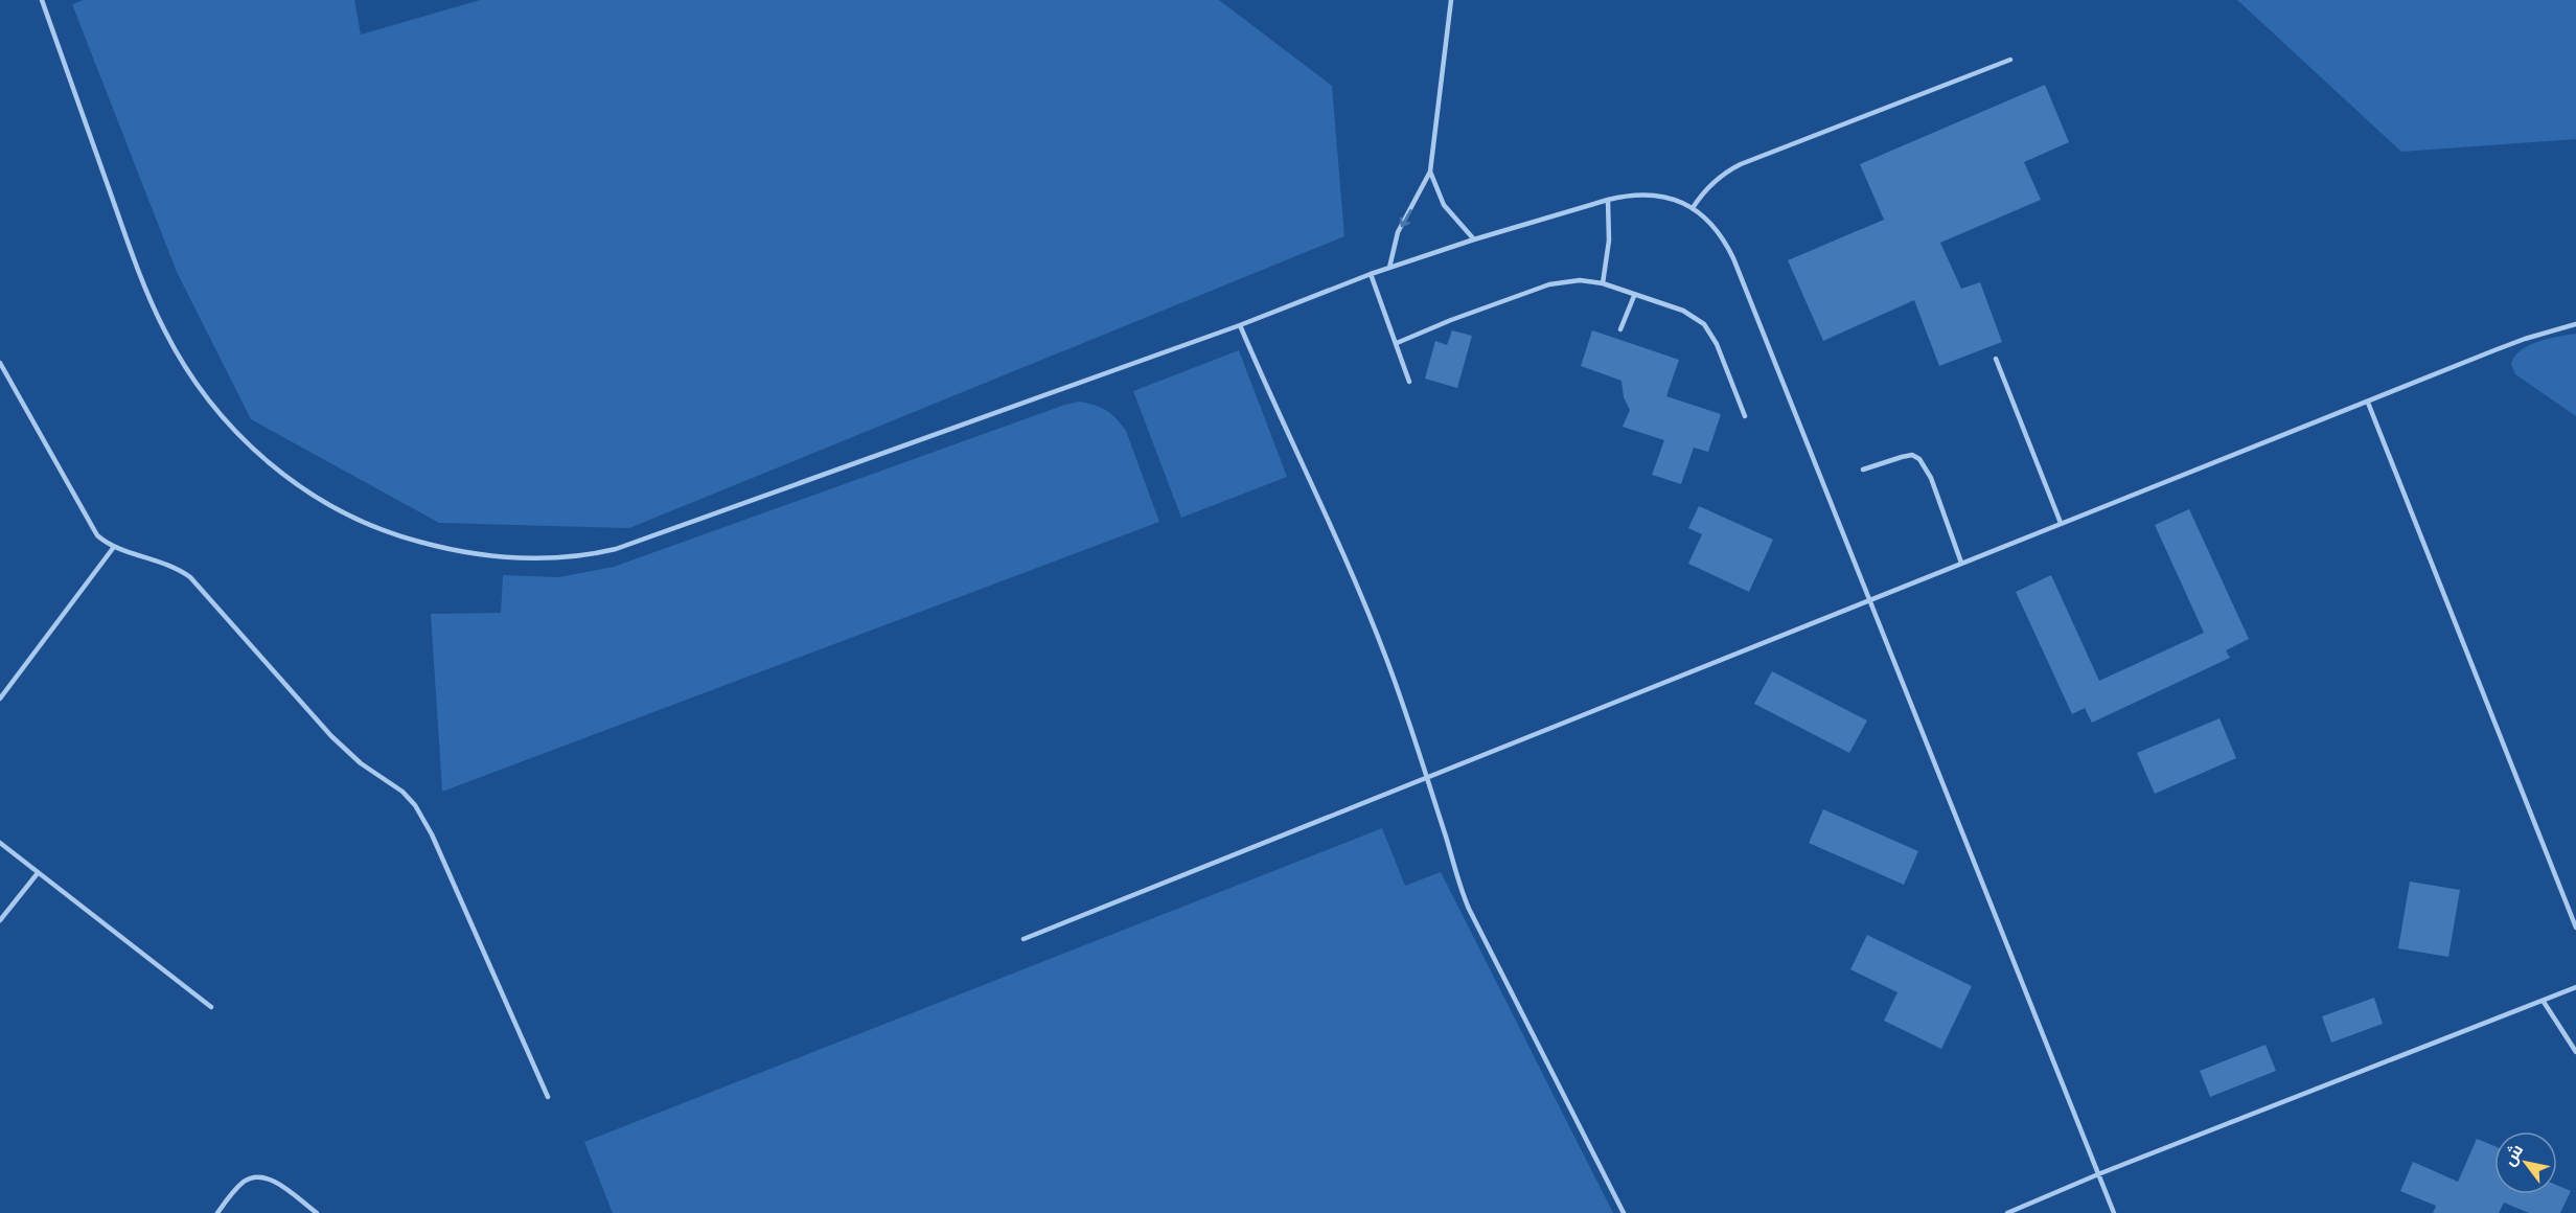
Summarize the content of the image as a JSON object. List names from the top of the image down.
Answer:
{
  "north": "top left"
}
